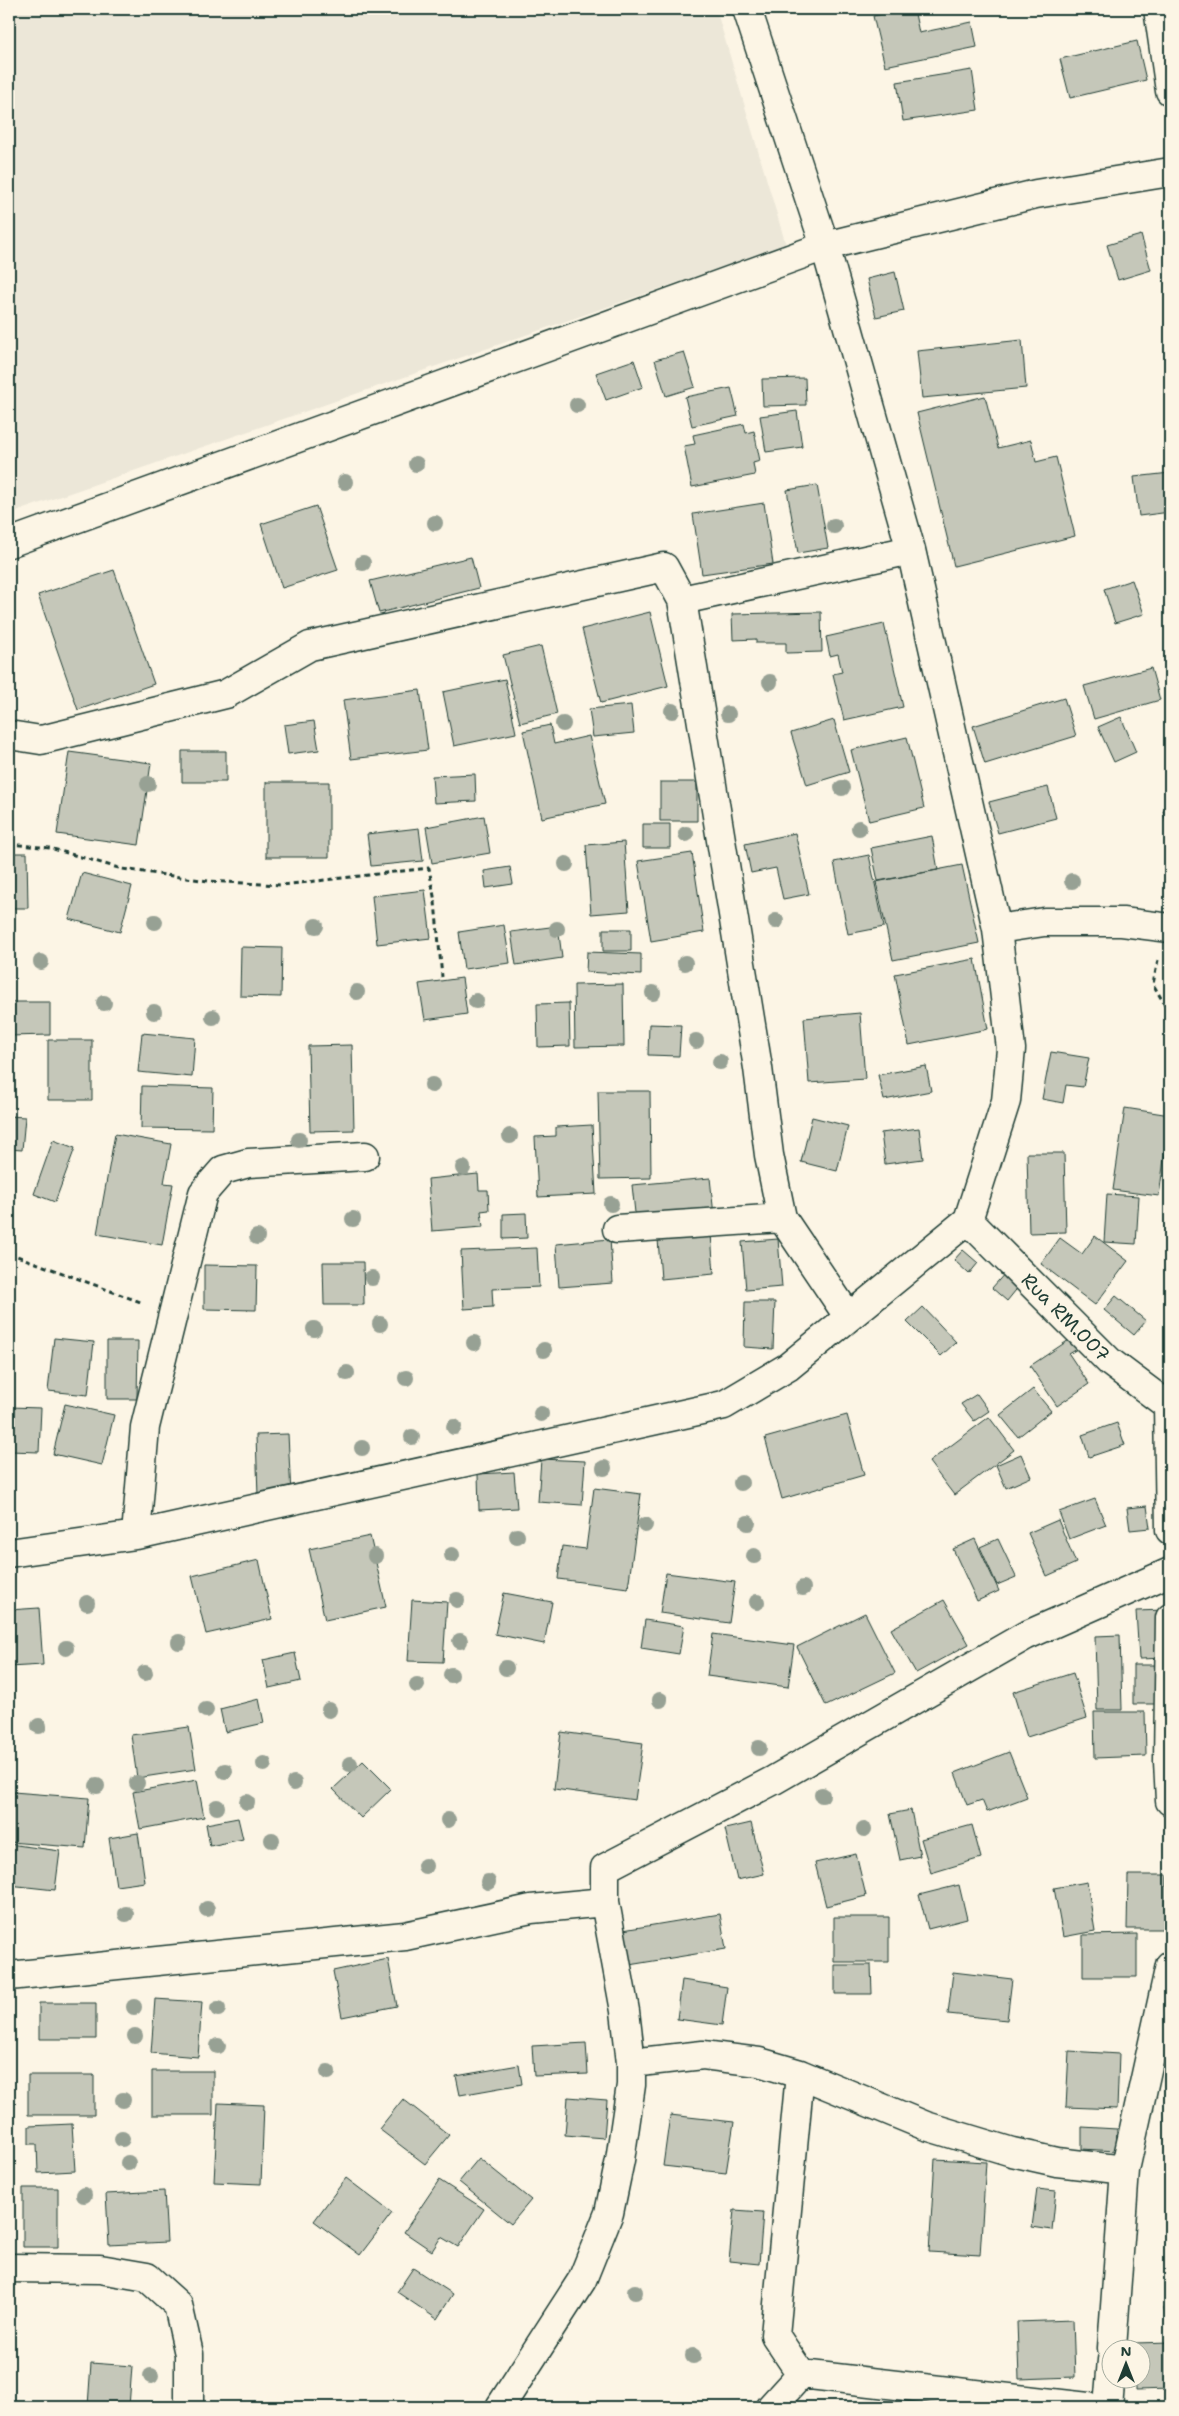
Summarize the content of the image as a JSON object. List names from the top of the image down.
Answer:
{
  "streets": {
    "street": ["Rua RM.007"]
  },
  "north": "top"
}
